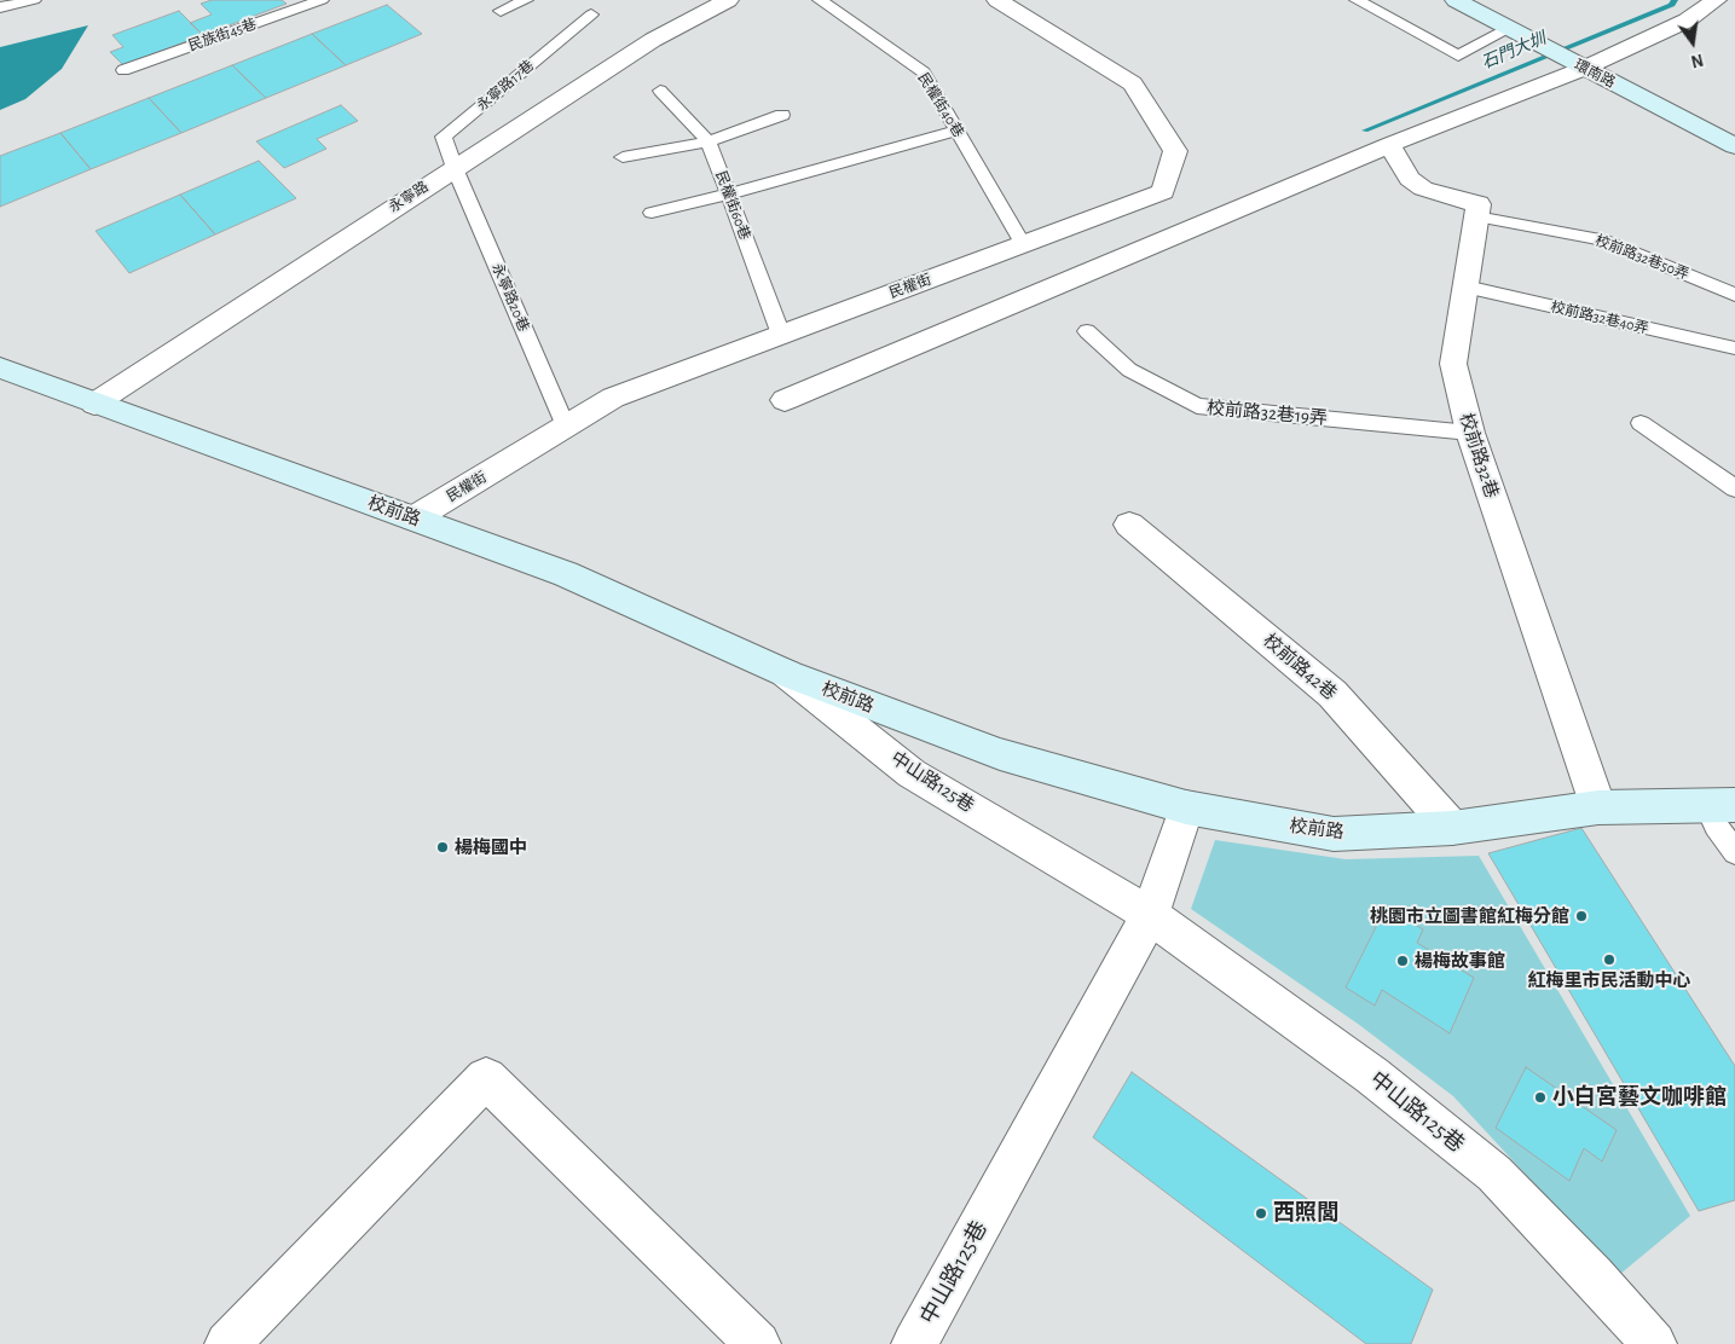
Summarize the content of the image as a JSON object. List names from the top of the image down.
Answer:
{
  "streets": {
    "street": [
      "環南路",
      "永寧路",
      "民權街",
      "校前路32巷",
      "校前路",
      "校前路42巷",
      "中山路125巷"
    ],
    "lane": [
      "民族街45巷",
      "永寧路17巷",
      "民權街40巷",
      "民權街60巷",
      "校前路32巷50弄",
      "永寧路20巷",
      "校前路32巷40弄",
      "校前路32巷19弄"
    ]
  },
  "crossings": [
    ["永寧路17巷", "永寧路"],
    ["永寧路17巷", "永寧路20巷"],
    ["民權街40巷", "民權街"],
    ["永寧路", "永寧路20巷"],
    ["永寧路", "校前路"],
    ["民權街60巷", "民權街"],
    ["校前路32巷50弄", "校前路32巷"],
    ["民權街", "永寧路20巷"],
    ["民權街", "校前路"],
    ["校前路32巷40弄", "校前路32巷"],
    ["校前路32巷19弄", "校前路32巷"],
    ["校前路32巷", "校前路"],
    ["校前路", "校前路42巷"],
    ["校前路", "中山路125巷"]
  ],
  "water": ["石門大圳"],
  "places": [
    "楊梅國中",
    "桃園市立圖書館紅梅分館",
    "紅梅里市民活動中心",
    "楊梅故事館",
    "小白宮藝文咖啡館",
    "西照閭"
  ],
  "north": "bottom"
}
